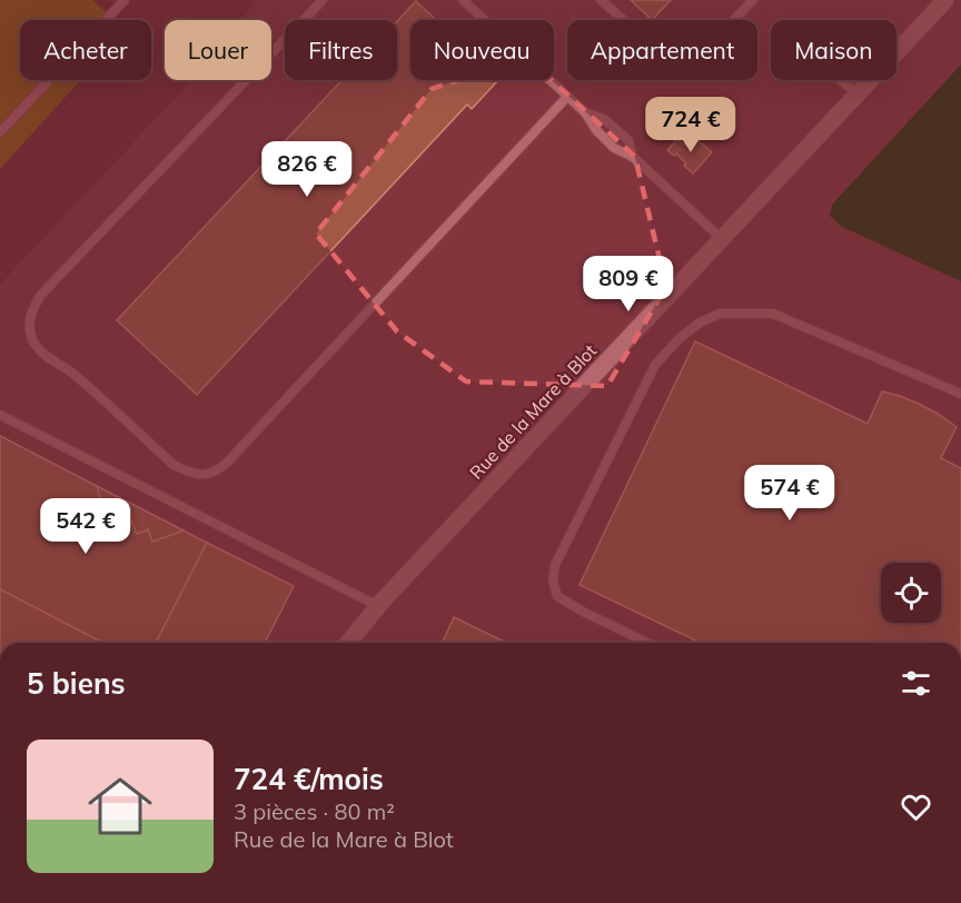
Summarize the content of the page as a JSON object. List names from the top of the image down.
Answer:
{
  "streets": {
    "street": ["Rue de la Mare à Blot"]
  },
  "page": {
    "chip": [
      "Acheter",
      "Louer",
      "Filtres",
      "Nouveau",
      "Appartement",
      "Maison"
    ],
    "price": [
      "724 €",
      "826 €",
      "809 €",
      "574 €",
      "542 €"
    ],
    "heading": "5 biens",
    "list": [
      {
        "name": "724 €/mois",
        "note": "3 pièces · 80 m² · Rue de la Mare à Blot"
      }
    ]
  }
}
